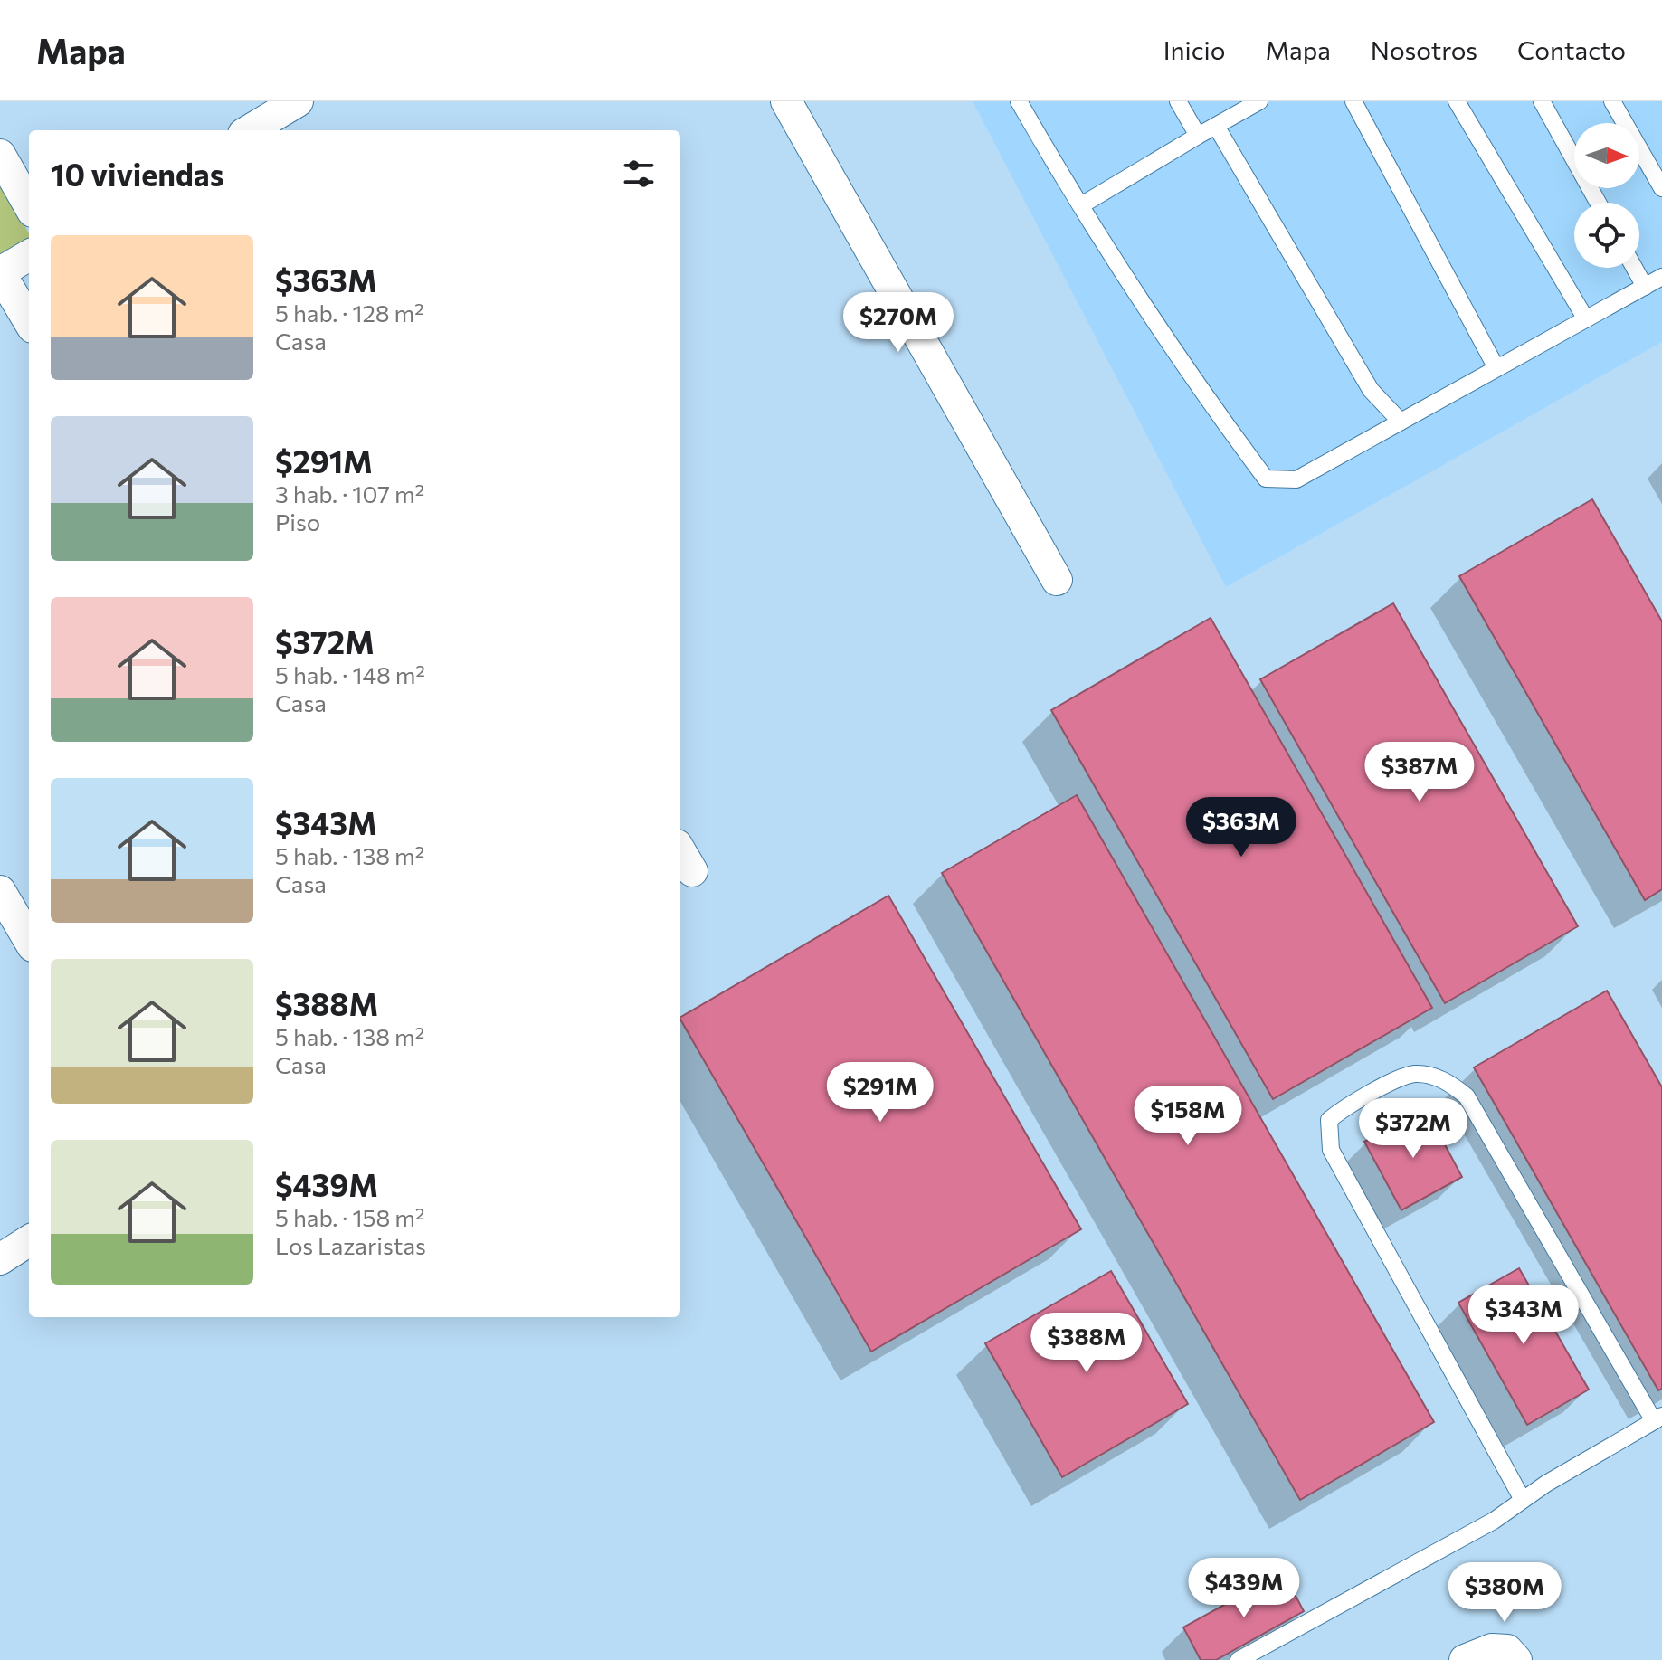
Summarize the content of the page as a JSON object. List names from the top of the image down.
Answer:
{
  "north": "right",
  "page": {
    "header": "Mapa",
    "nav": [
      "Inicio",
      "Mapa",
      "Nosotros",
      "Contacto"
    ],
    "heading": "10 viviendas",
    "list": [
      {
        "name": "$363M",
        "note": "5 hab. · 128 m² · Casa"
      },
      {
        "name": "$291M",
        "note": "3 hab. · 107 m² · Piso"
      },
      {
        "name": "$372M",
        "note": "5 hab. · 148 m² · Casa"
      },
      {
        "name": "$343M",
        "note": "5 hab. · 138 m² · Casa"
      },
      {
        "name": "$388M",
        "note": "5 hab. · 138 m² · Casa"
      },
      {
        "name": "$439M",
        "note": "5 hab. · 158 m² · Los Lazaristas"
      }
    ],
    "price": [
      "$270M",
      "$387M",
      "$363M",
      "$291M",
      "$158M",
      "$372M",
      "$343M",
      "$388M",
      "$439M",
      "$380M"
    ]
  }
}
